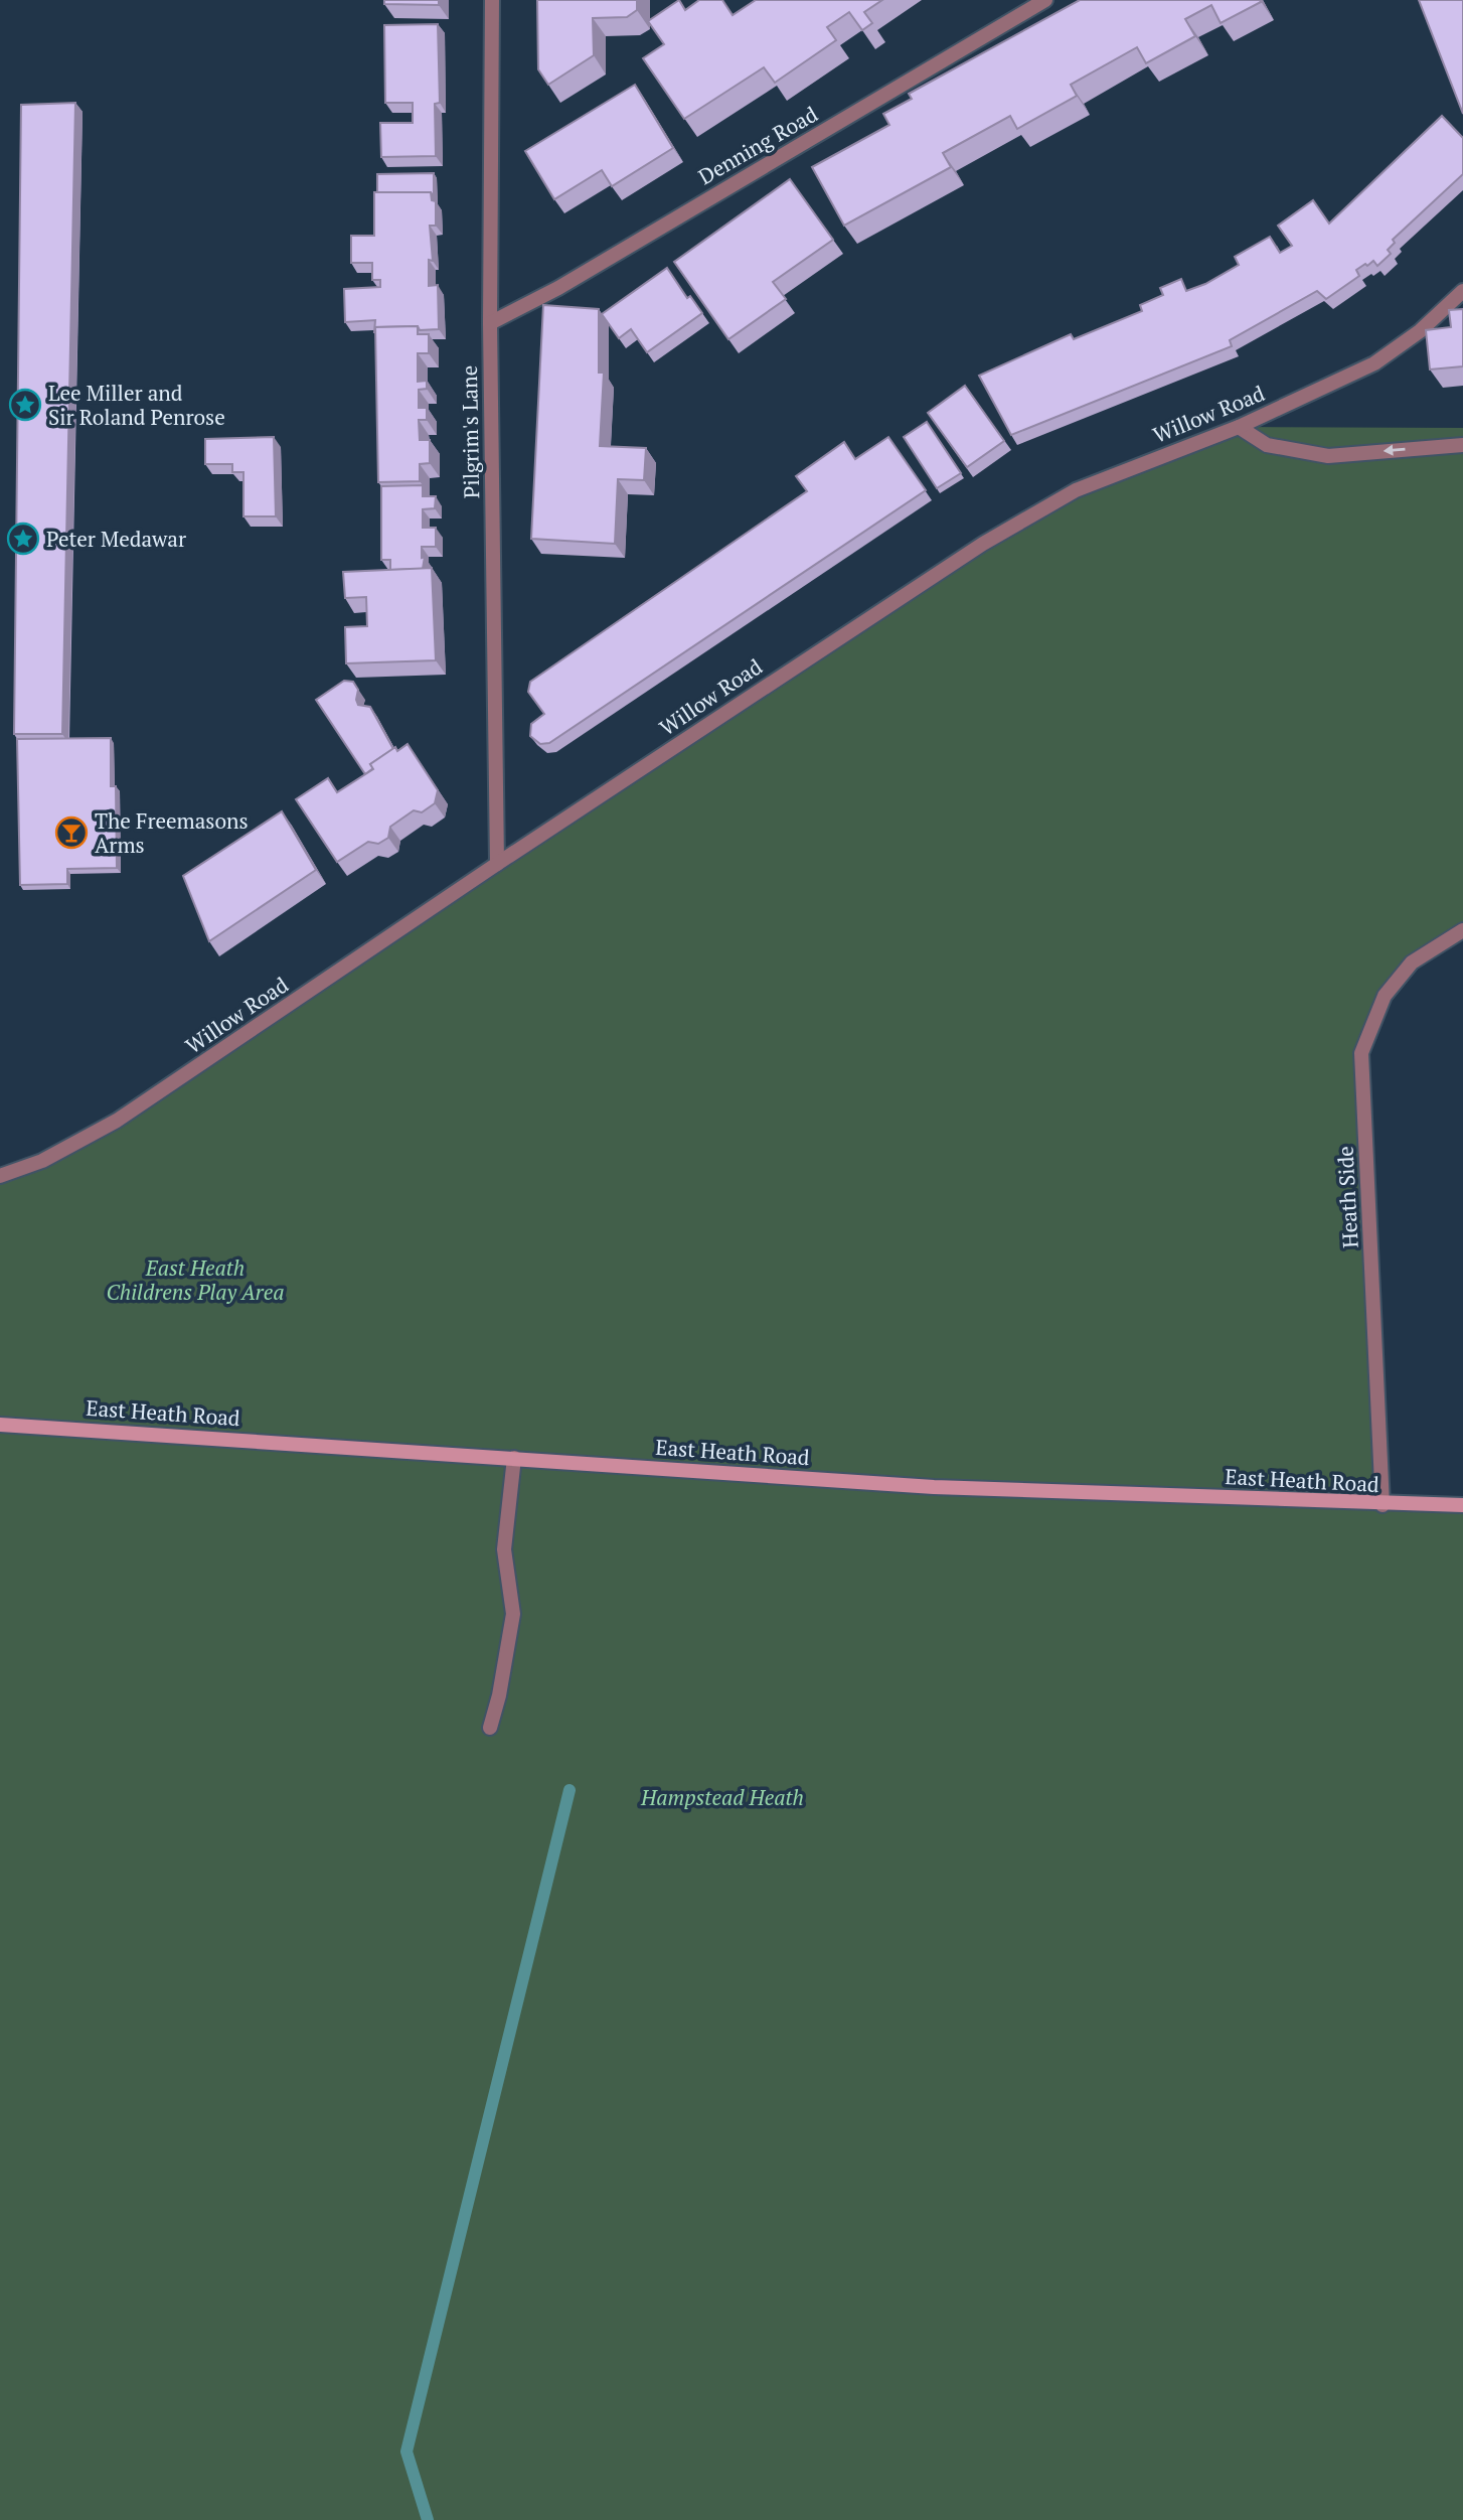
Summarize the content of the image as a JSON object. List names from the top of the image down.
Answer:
{
  "streets": {
    "street": [
      "Denning Road",
      "Willow Road",
      "Pilgrim's Lane",
      "Heath Side",
      "East Heath Road"
    ]
  },
  "crossings": [
    ["Denning Road", "Pilgrim's Lane"],
    ["Willow Road", "Pilgrim's Lane"],
    ["Heath Side", "East Heath Road"]
  ],
  "parks": ["East Heath Childrens Play Area", "Hampstead Heath"],
  "places": {
    "place": ["Lee Miller and Sir Roland Penrose", "Peter Medawar"],
    "bar": ["The Freemasons Arms"]
  }
}
